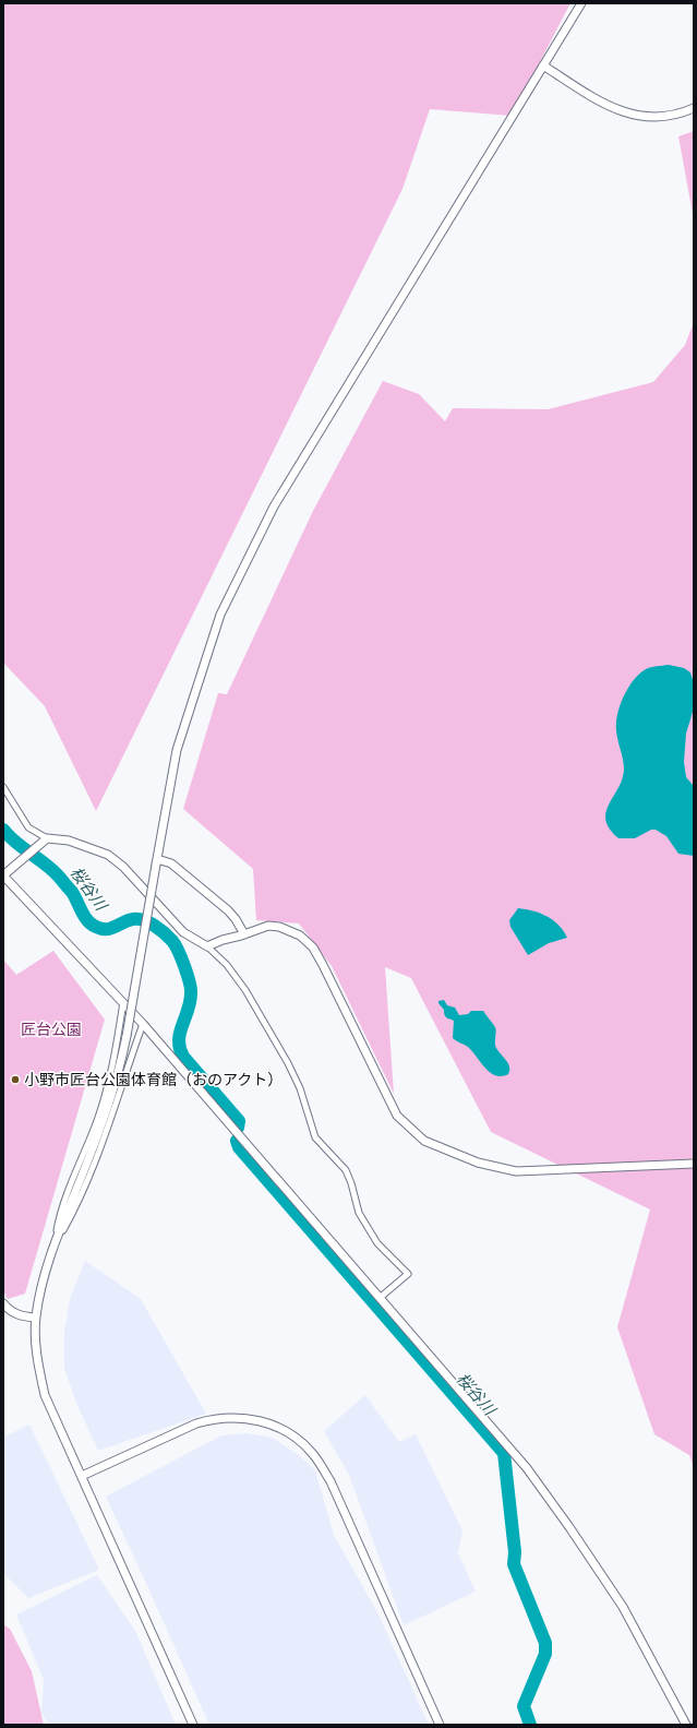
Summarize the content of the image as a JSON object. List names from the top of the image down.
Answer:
{
  "water": ["桜谷川"],
  "parks": ["匠台公園"],
  "places": ["小野市匠台公園体育館（おのアクト）"]
}
